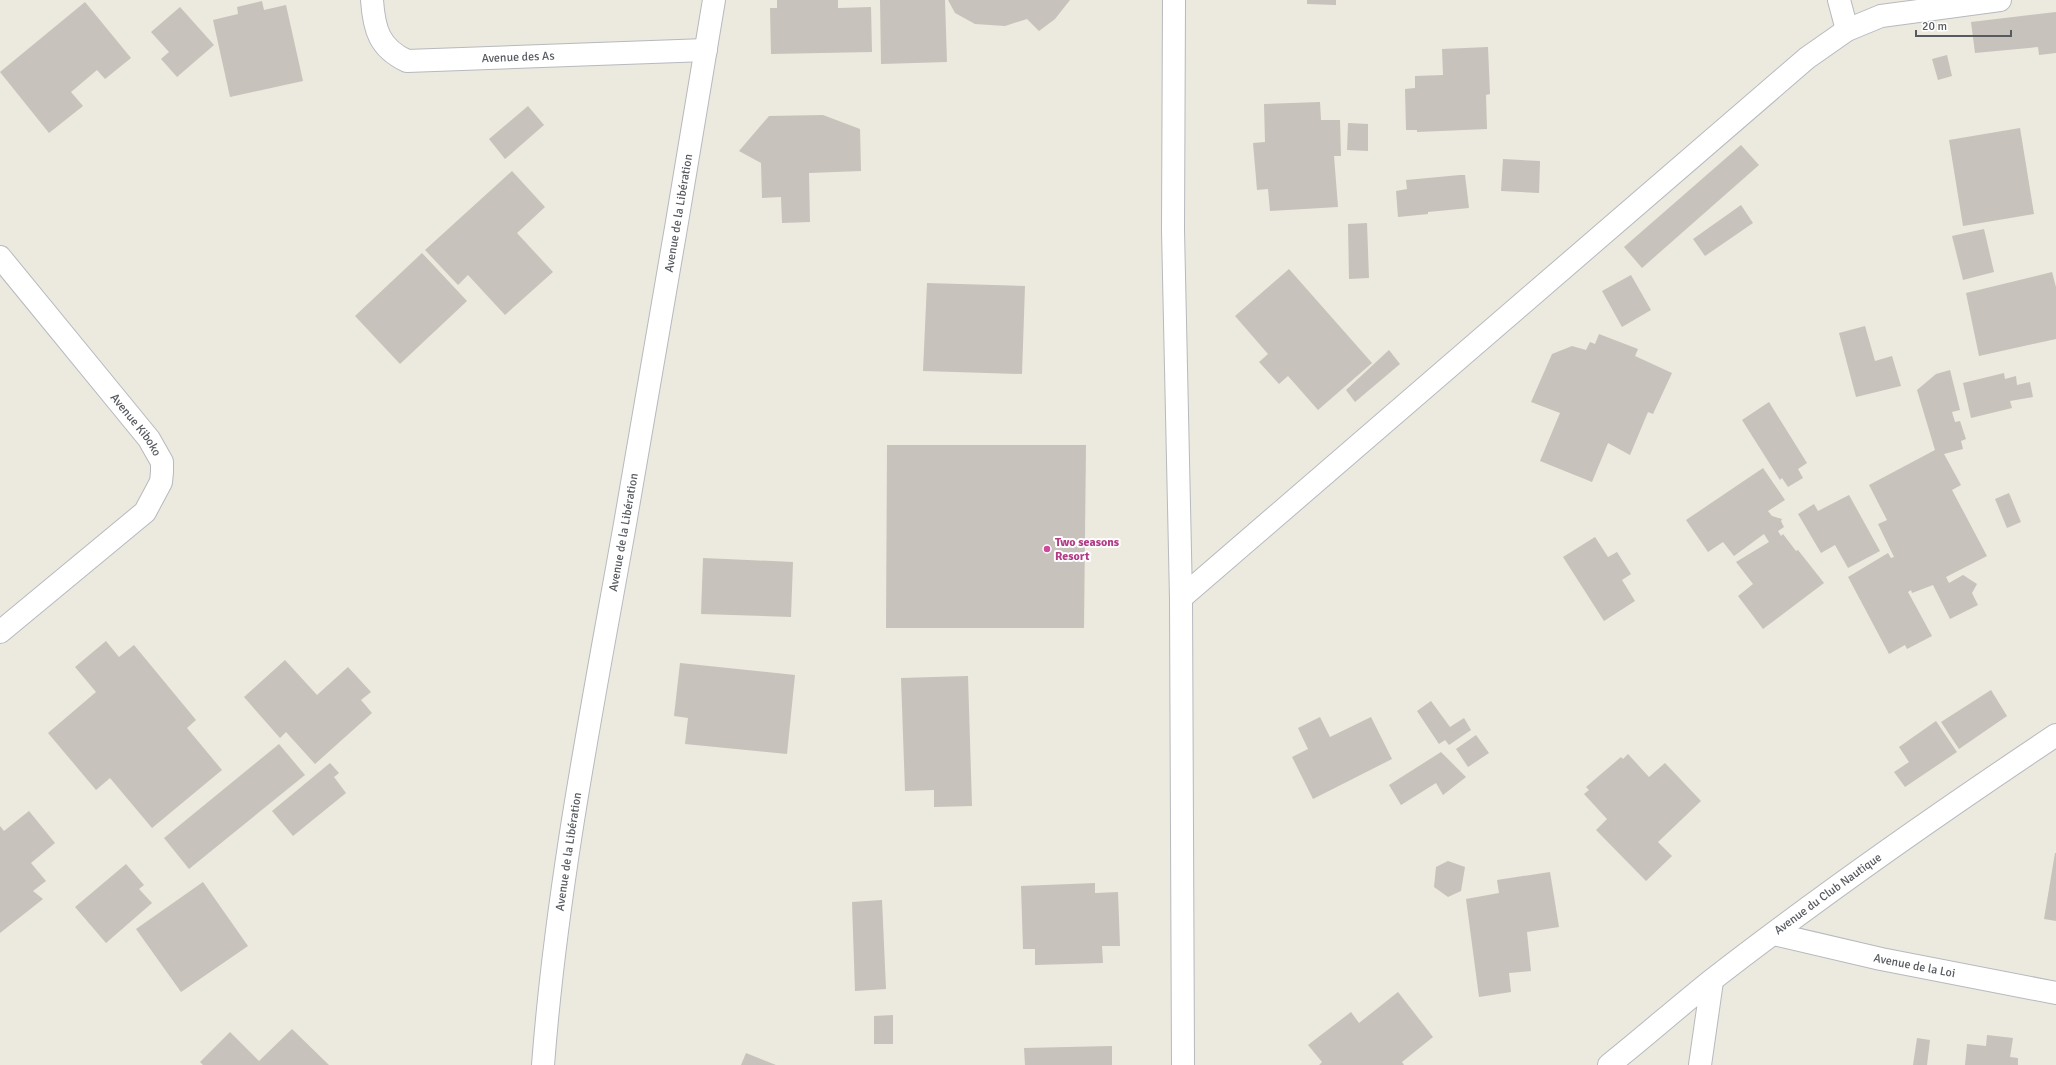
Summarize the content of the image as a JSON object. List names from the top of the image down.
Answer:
{
  "streets": {
    "street": [
      "Avenue des As",
      "Avenue de la Libération",
      "Avenue Kiboko",
      "Avenue du Club Nautique",
      "Avenue de la Loi"
    ]
  },
  "crossings": [
    ["Avenue des As", "Avenue de la Libération"],
    ["Avenue du Club Nautique", "Avenue de la Loi"]
  ],
  "places": ["Two seasons Resort"],
  "scale_bar": "20 m"
}
